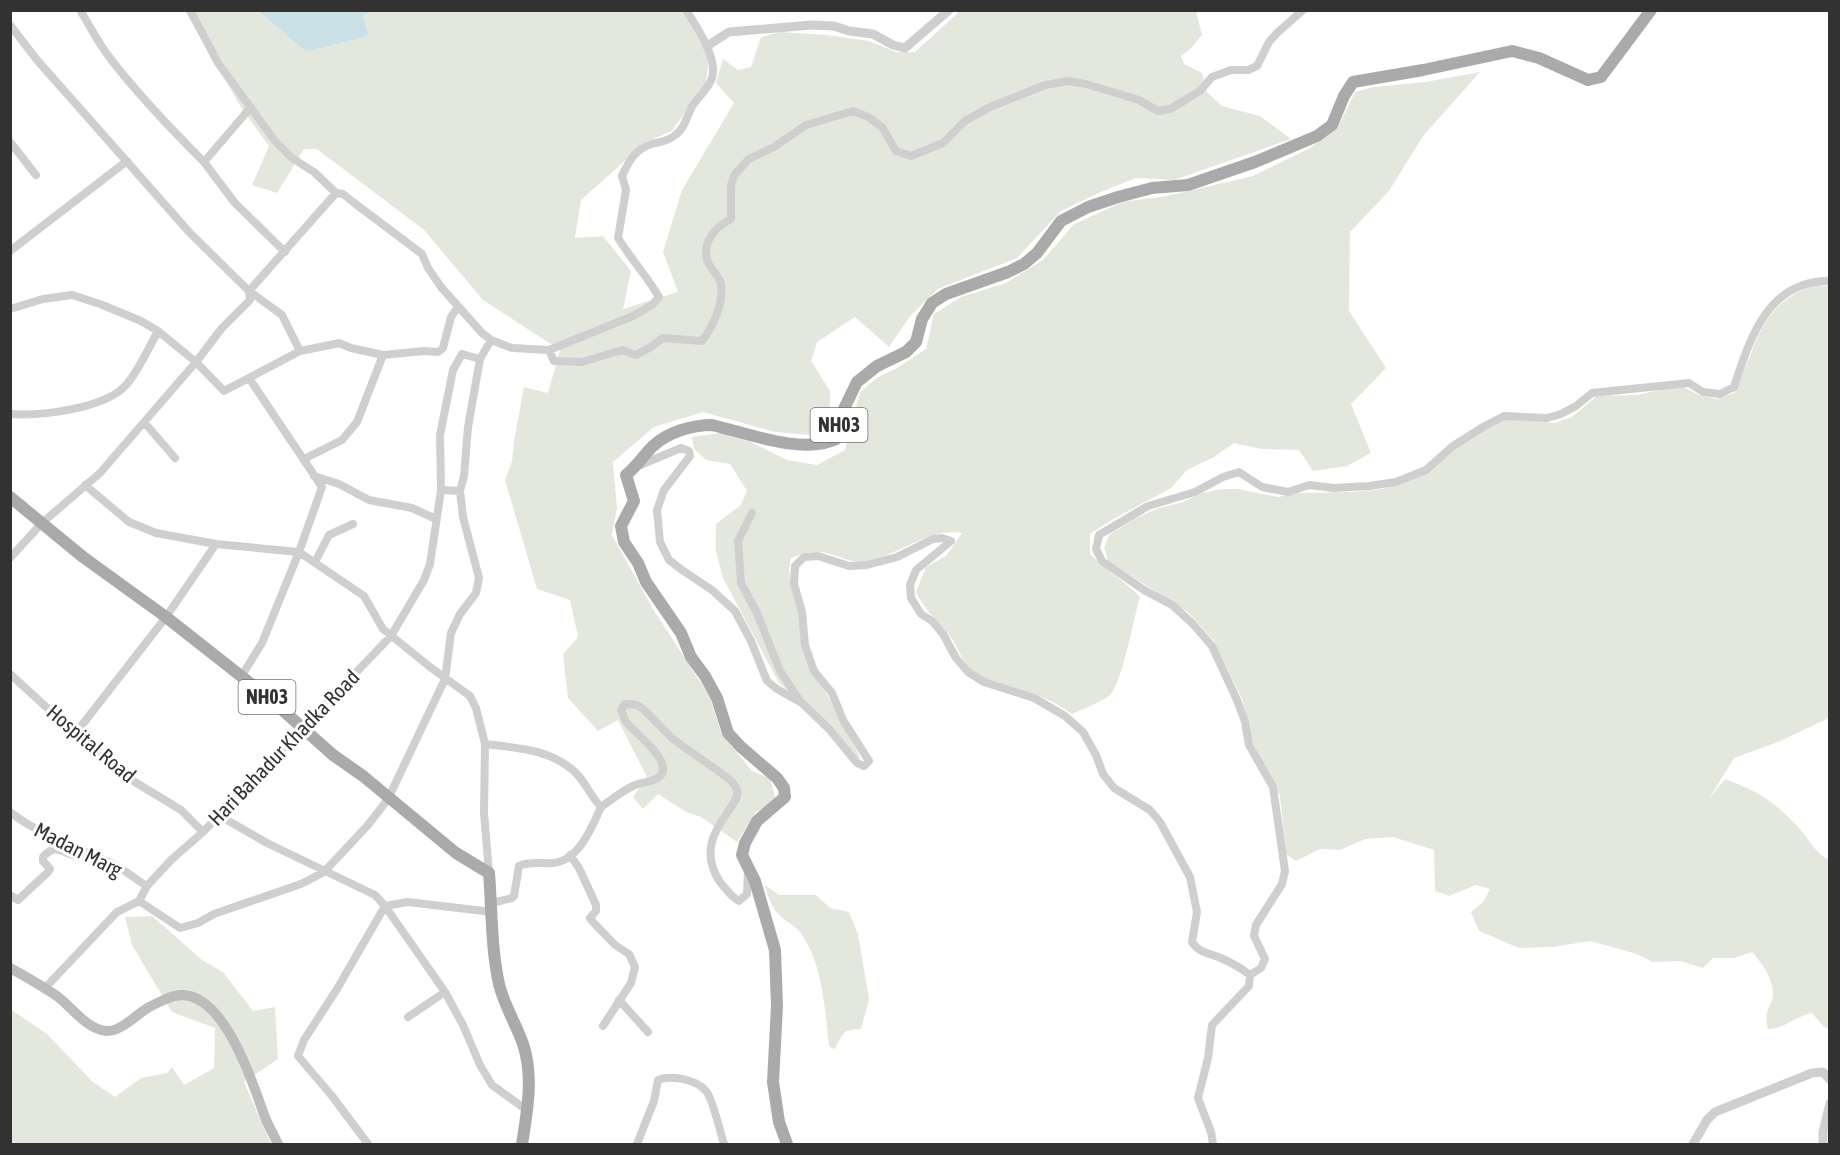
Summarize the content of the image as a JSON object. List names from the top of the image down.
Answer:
{
  "streets": {
    "main road": ["NH03"],
    "street": ["Hospital Road", "Hari Bahadur Khadka Road", "Madan Marg"]
  },
  "crossings": [
    ["NH03", "Hari Bahadur Khadka Road"],
    ["Hospital Road", "Hari Bahadur Khadka Road"],
    ["Hari Bahadur Khadka Road", "Madan Marg"]
  ]
}
